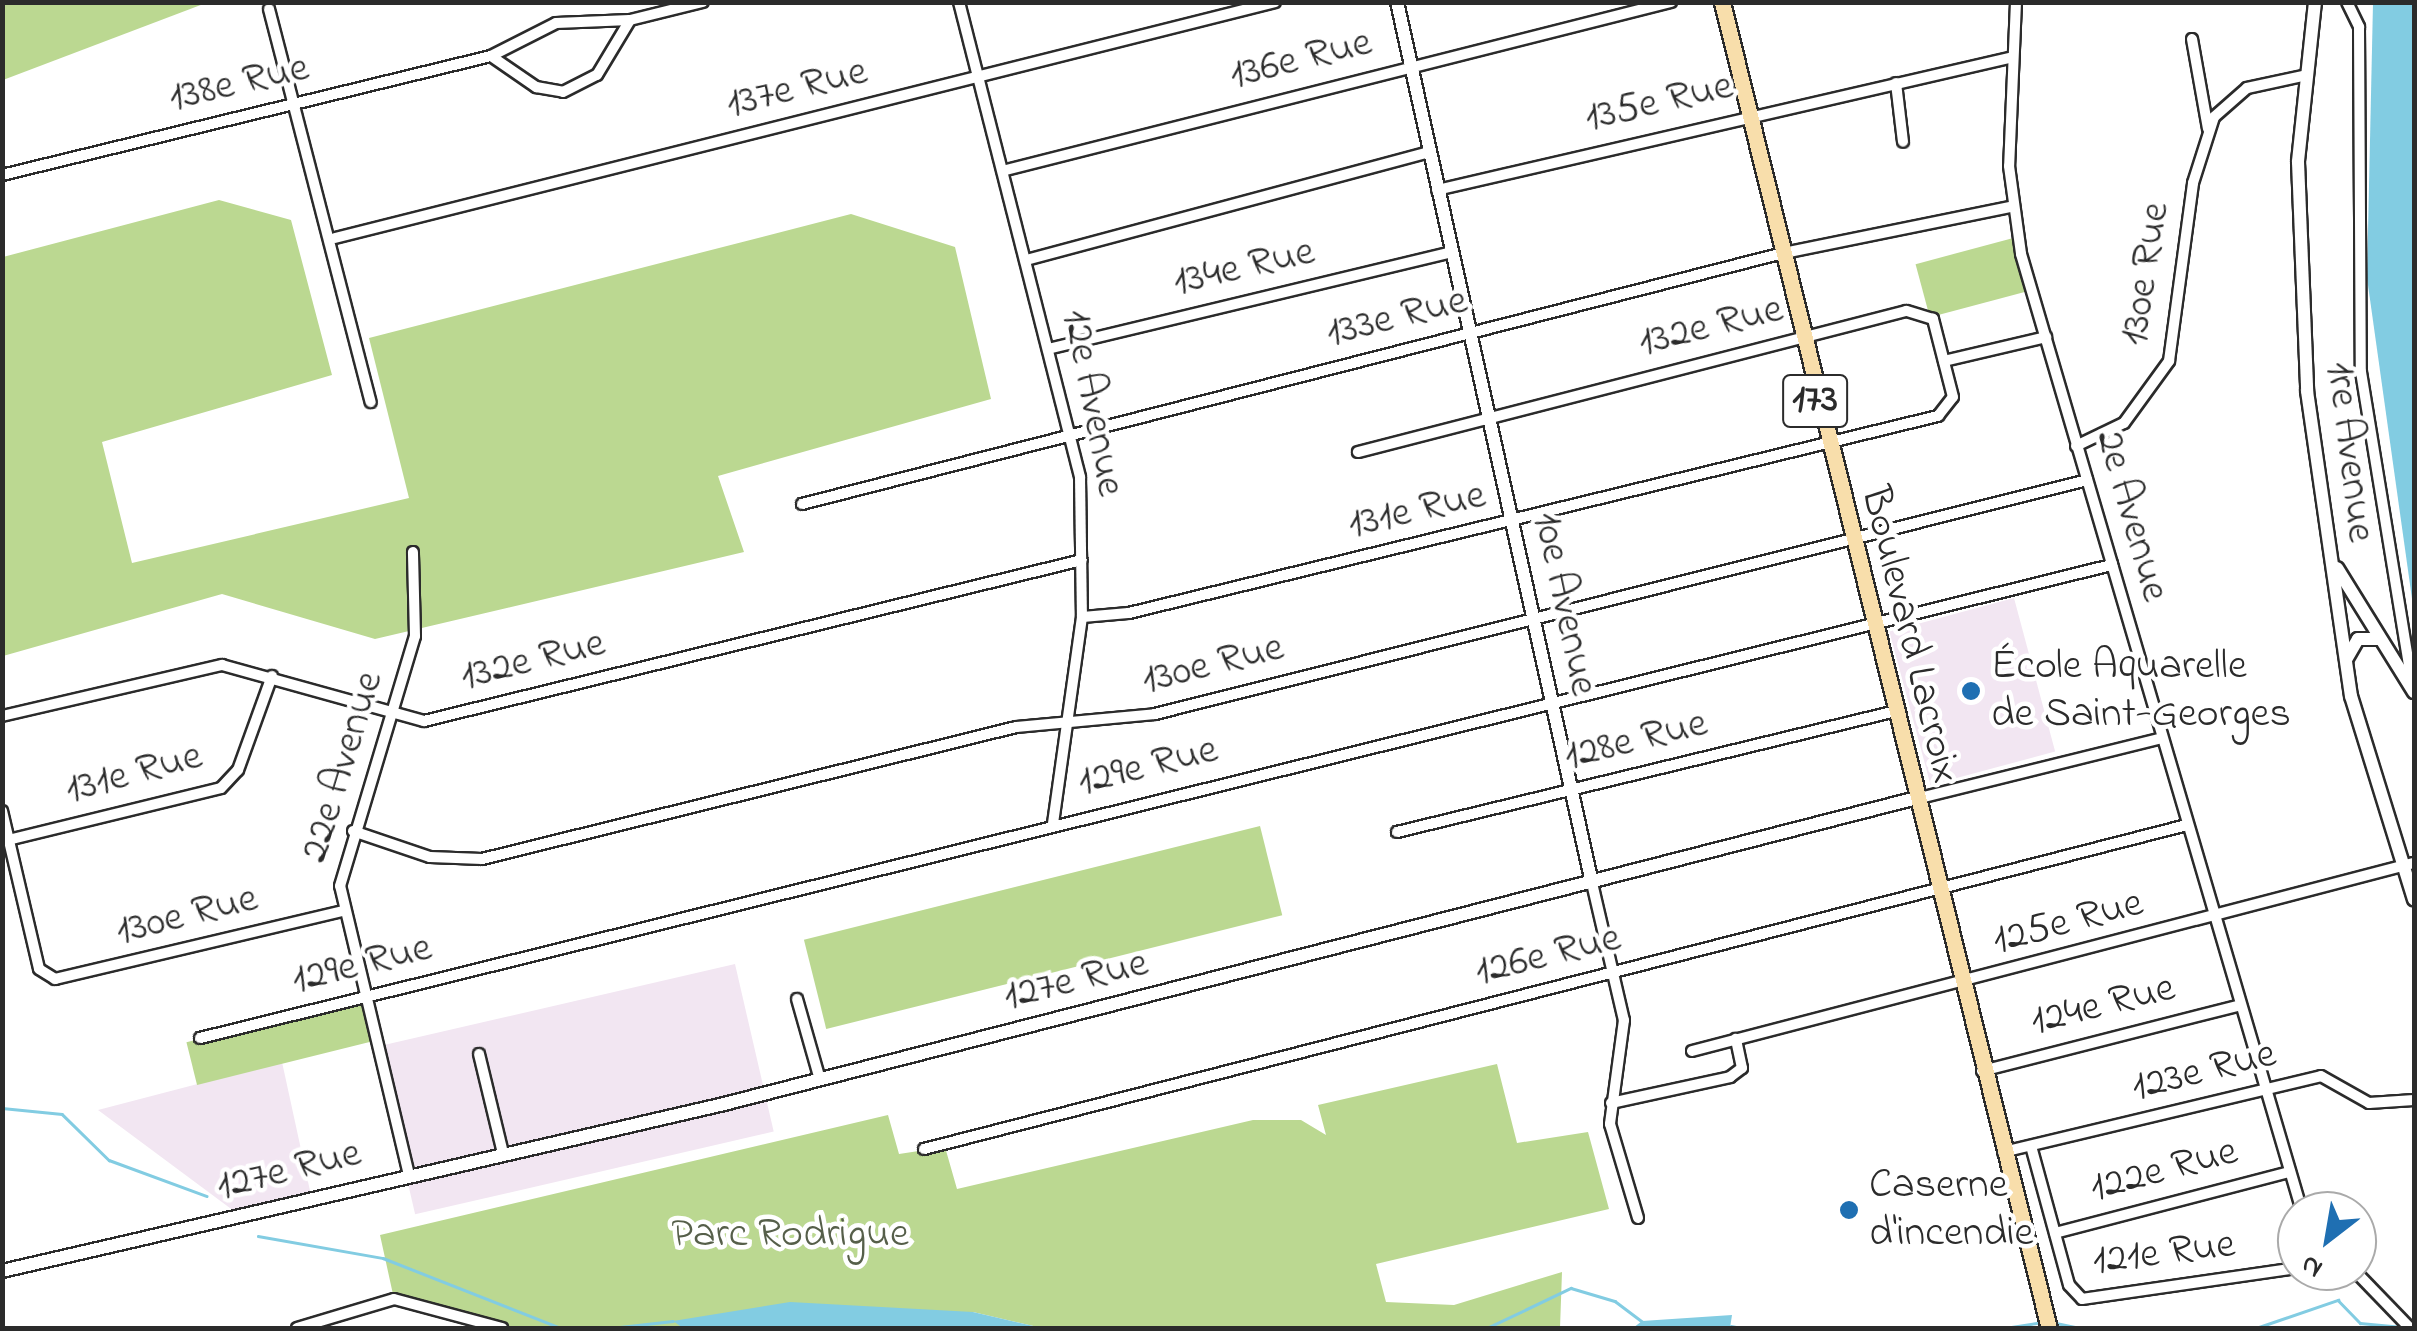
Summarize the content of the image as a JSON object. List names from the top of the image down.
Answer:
{
  "streets": {
    "main road": ["173", "Boulevard Lacroix"],
    "street": [
      "136e Rue",
      "138e Rue",
      "137e Rue",
      "135e Rue",
      "134e Rue",
      "130e Rue",
      "133e Rue",
      "132e Rue",
      "12e Avenue",
      "1re Avenue",
      "131e Rue",
      "2e Avenue",
      "10e Avenue",
      "128e Rue",
      "22e Avenue",
      "129e Rue",
      "125e Rue",
      "126e Rue",
      "127e Rue",
      "124e Rue",
      "123e Rue",
      "122e Rue",
      "121e Rue"
    ]
  },
  "crossings": [
    ["136e Rue", "12e Avenue"],
    ["136e Rue", "10e Avenue"],
    ["137e Rue", "12e Avenue"],
    ["135e Rue", "2e Avenue"],
    ["135e Rue", "10e Avenue"],
    ["135e Rue", "Boulevard Lacroix"],
    ["134e Rue", "12e Avenue"],
    ["134e Rue", "10e Avenue"],
    ["130e Rue", "12e Avenue"],
    ["130e Rue", "131e Rue"],
    ["130e Rue", "2e Avenue"],
    ["130e Rue", "10e Avenue"],
    ["130e Rue", "Boulevard Lacroix"],
    ["130e Rue", "22e Avenue"],
    ["133e Rue", "12e Avenue"],
    ["133e Rue", "2e Avenue"],
    ["133e Rue", "10e Avenue"],
    ["133e Rue", "Boulevard Lacroix"],
    ["132e Rue", "12e Avenue"],
    ["132e Rue", "131e Rue"],
    ["132e Rue", "10e Avenue"],
    ["132e Rue", "Boulevard Lacroix"],
    ["132e Rue", "22e Avenue"],
    ["12e Avenue", "131e Rue"],
    ["12e Avenue", "129e Rue"],
    ["1re Avenue", "125e Rue"],
    ["131e Rue", "10e Avenue"],
    ["131e Rue", "Boulevard Lacroix"],
    ["2e Avenue", "129e Rue"],
    ["2e Avenue", "125e Rue"],
    ["2e Avenue", "126e Rue"],
    ["2e Avenue", "127e Rue"],
    ["2e Avenue", "124e Rue"],
    ["2e Avenue", "123e Rue"],
    ["2e Avenue", "122e Rue"],
    ["10e Avenue", "128e Rue"],
    ["10e Avenue", "129e Rue"],
    ["10e Avenue", "126e Rue"],
    ["10e Avenue", "127e Rue"],
    ["Boulevard Lacroix", "128e Rue"],
    ["Boulevard Lacroix", "129e Rue"],
    ["Boulevard Lacroix", "125e Rue"],
    ["Boulevard Lacroix", "126e Rue"],
    ["Boulevard Lacroix", "127e Rue"],
    ["Boulevard Lacroix", "124e Rue"],
    ["Boulevard Lacroix", "123e Rue"],
    ["22e Avenue", "129e Rue"],
    ["22e Avenue", "127e Rue"],
    ["123e Rue", "121e Rue"],
    ["122e Rue", "121e Rue"]
  ],
  "parks": ["Parc Rodrigue"],
  "places": ["École Aquarelle de Saint-Georges", "Caserne d'incendie"],
  "north": "bottom left"
}
